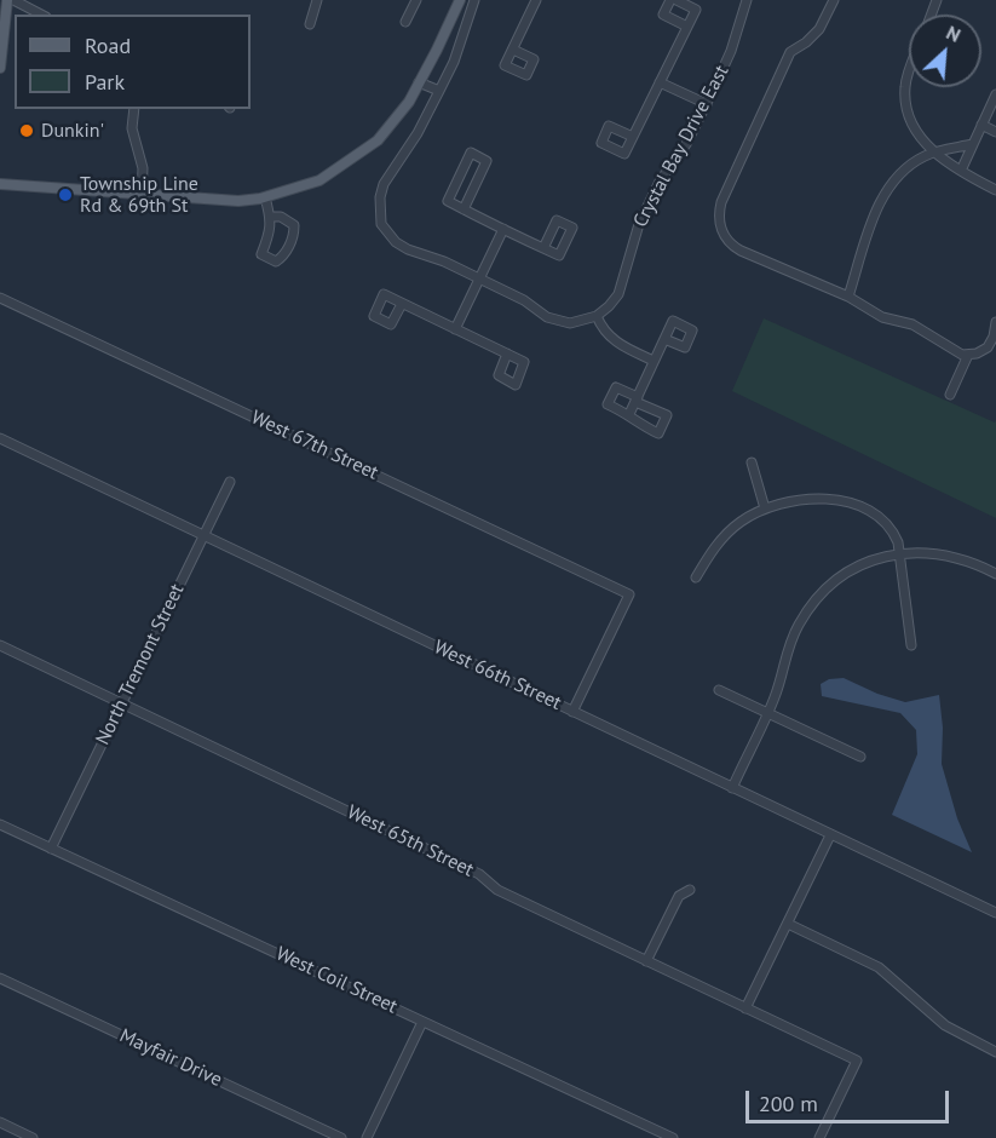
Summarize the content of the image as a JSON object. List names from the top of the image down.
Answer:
{
  "streets": {
    "street": [
      "Crystal Bay Drive East",
      "West 67th Street",
      "North Tremont Street",
      "West 66th Street",
      "West 65th Street",
      "West Coil Street",
      "Mayfair Drive"
    ]
  },
  "crossings": [
    ["West 67th Street", "West 66th Street"],
    ["North Tremont Street", "West 66th Street"],
    ["North Tremont Street", "West 65th Street"],
    ["North Tremont Street", "West Coil Street"]
  ],
  "places": ["Dunkin'", "Township Line Rd & 69th St"],
  "legend": ["Road", "Park"],
  "scale_bar": "200 m",
  "north": "top right"
}
